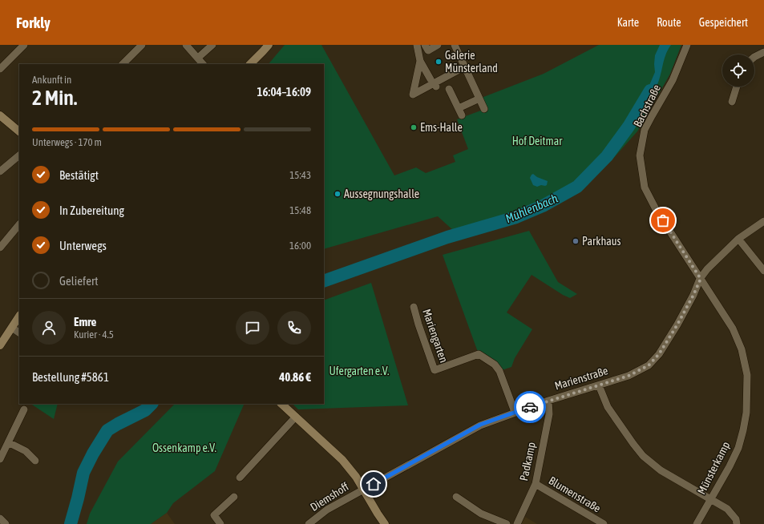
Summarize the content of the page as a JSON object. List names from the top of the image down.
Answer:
{
  "streets": {
    "street": [
      "Bachstraße",
      "Mariengarten",
      "Marienstraße",
      "Padkamp",
      "Münsterkamp",
      "Blumenstraße",
      "Diemshoff"
    ]
  },
  "crossings": [
    ["Bachstraße", "Marienstraße"],
    ["Bachstraße", "Münsterkamp"],
    ["Mariengarten", "Marienstraße"],
    ["Marienstraße", "Padkamp"],
    ["Marienstraße", "Münsterkamp"],
    ["Marienstraße", "Diemshoff"],
    ["Padkamp", "Blumenstraße"]
  ],
  "water": ["Mühlenbach"],
  "parks": ["Hof Deitmar", "Ufergarten e.V.", "Ossenkamp e.V."],
  "places": [
    "Galerie Münsterland",
    "Ems-Halle",
    "Aussegnungshalle",
    "Parkhaus"
  ],
  "page": {
    "header": "Forkly",
    "nav": ["Karte", "Route", "Gespeichert"],
    "heading": ["2 Min.", "Ankunft in", "16:04–16:09"],
    "panel": [
      "Emre",
      "Kurier · 4.5",
      "Bestellung #5861",
      "40.86 €"
    ],
    "bar": "Unterwegs · 170 m",
    "list": [
      ["Bestätigt", "15:43"],
      ["In Zubereitung", "15:48"],
      ["Unterwegs", "16:00"],
      "Geliefert"
    ]
  }
}
